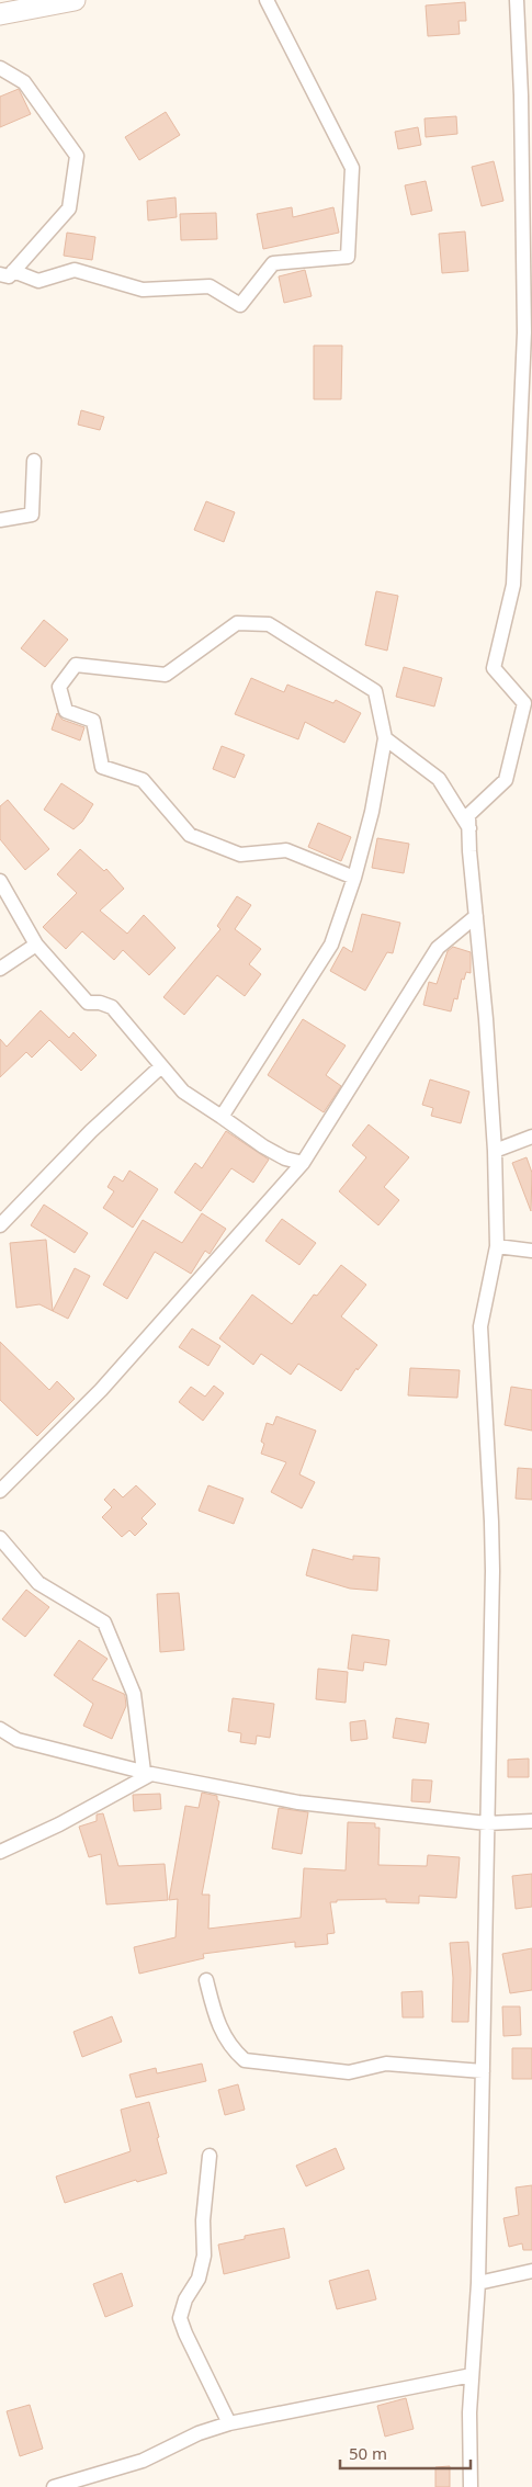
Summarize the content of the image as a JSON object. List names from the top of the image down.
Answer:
{
  "scale_bar": "50 m"
}
